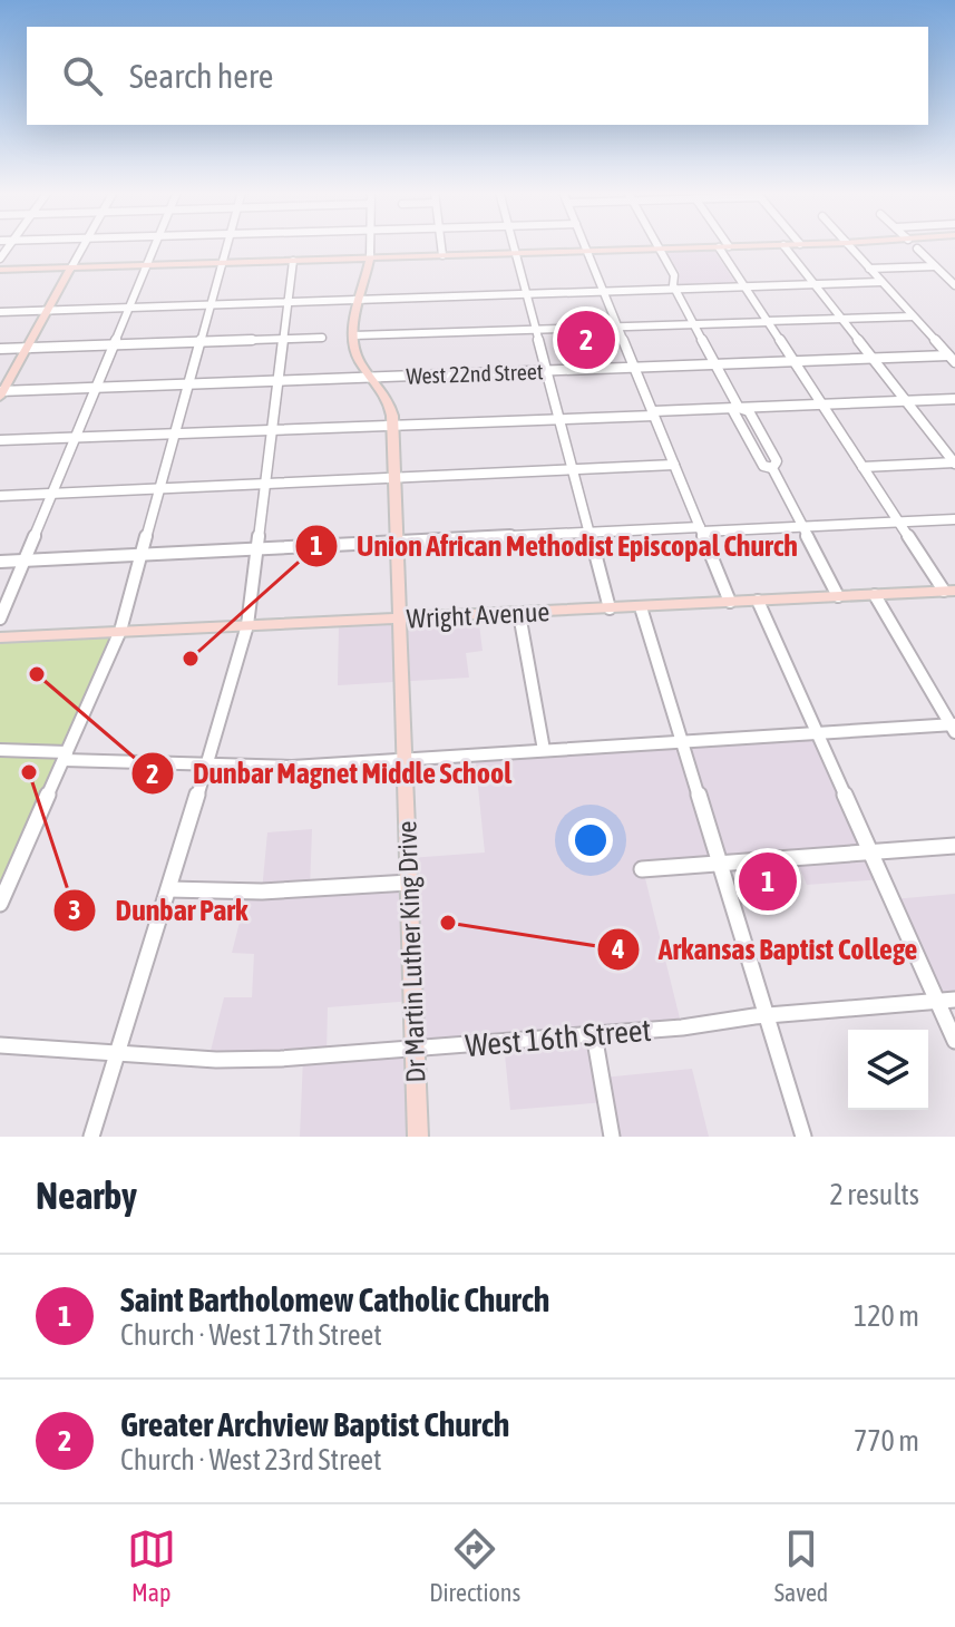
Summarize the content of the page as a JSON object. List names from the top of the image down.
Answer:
{
  "streets": {
    "main road": ["Wright Avenue", "Dr Martin Luther King Drive"],
    "street": ["West 22nd Street", "West 16th Street"]
  },
  "crossings": [
    ["West 22nd Street", "Dr Martin Luther King Drive"],
    ["Wright Avenue", "Dr Martin Luther King Drive"],
    ["Dr Martin Luther King Drive", "West 16th Street"]
  ],
  "places": [
    "Union African Methodist Episcopal Church",
    "Dunbar Magnet Middle School",
    "Dunbar Park",
    "Arkansas Baptist College"
  ],
  "page": {
    "search": "Search here",
    "pins": ["2", "1"],
    "heading": ["Nearby", "2 results"],
    "list": [
      {
        "mark": "1",
        "name": "Saint Bartholomew Catholic Church",
        "note": "Church · West 17th Street",
        "value": "120 m"
      },
      {
        "mark": "2",
        "name": "Greater Archview Baptist Church",
        "note": "Church · West 23rd Street",
        "value": "770 m"
      }
    ],
    "nav": ["Map", "Directions", "Saved"]
  }
}
